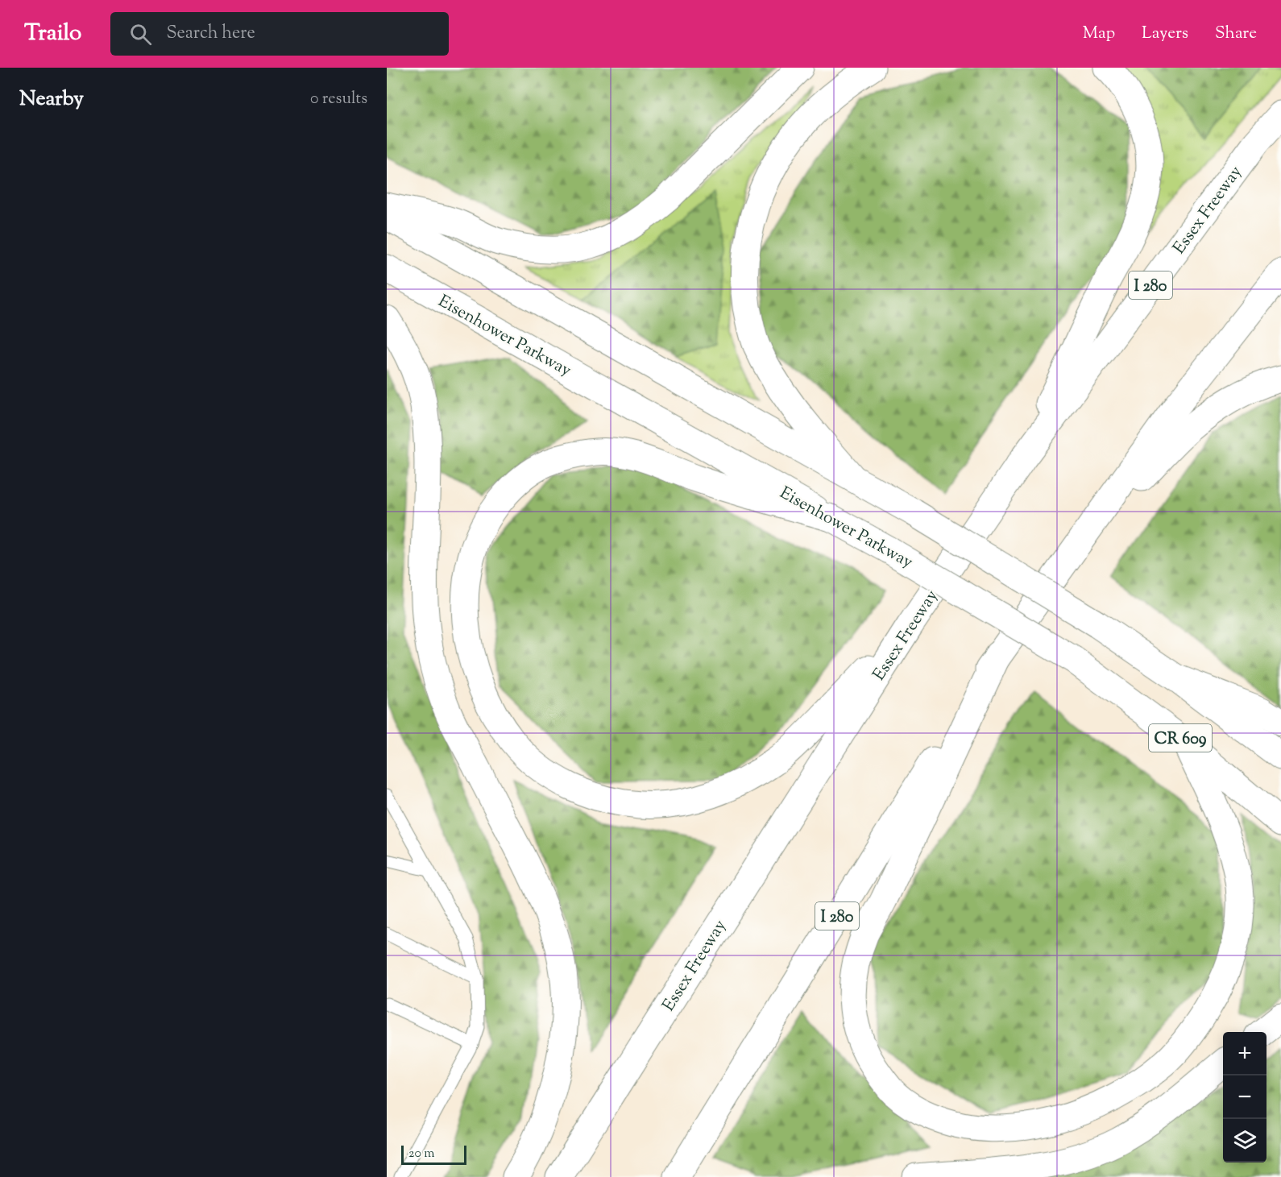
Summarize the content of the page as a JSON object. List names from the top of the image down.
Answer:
{
  "streets": {
    "main road": [
      "Essex Freeway",
      "I 280",
      "Eisenhower Parkway",
      "CR 609"
    ]
  },
  "scale_bar": "20 m",
  "page": {
    "header": "Trailo",
    "search": "Search here",
    "nav": ["Map", "Layers", "Share"],
    "heading": ["Nearby", "0 results"],
    "map_buttons": ["+", "−"],
    "scale": "20 m"
  }
}
